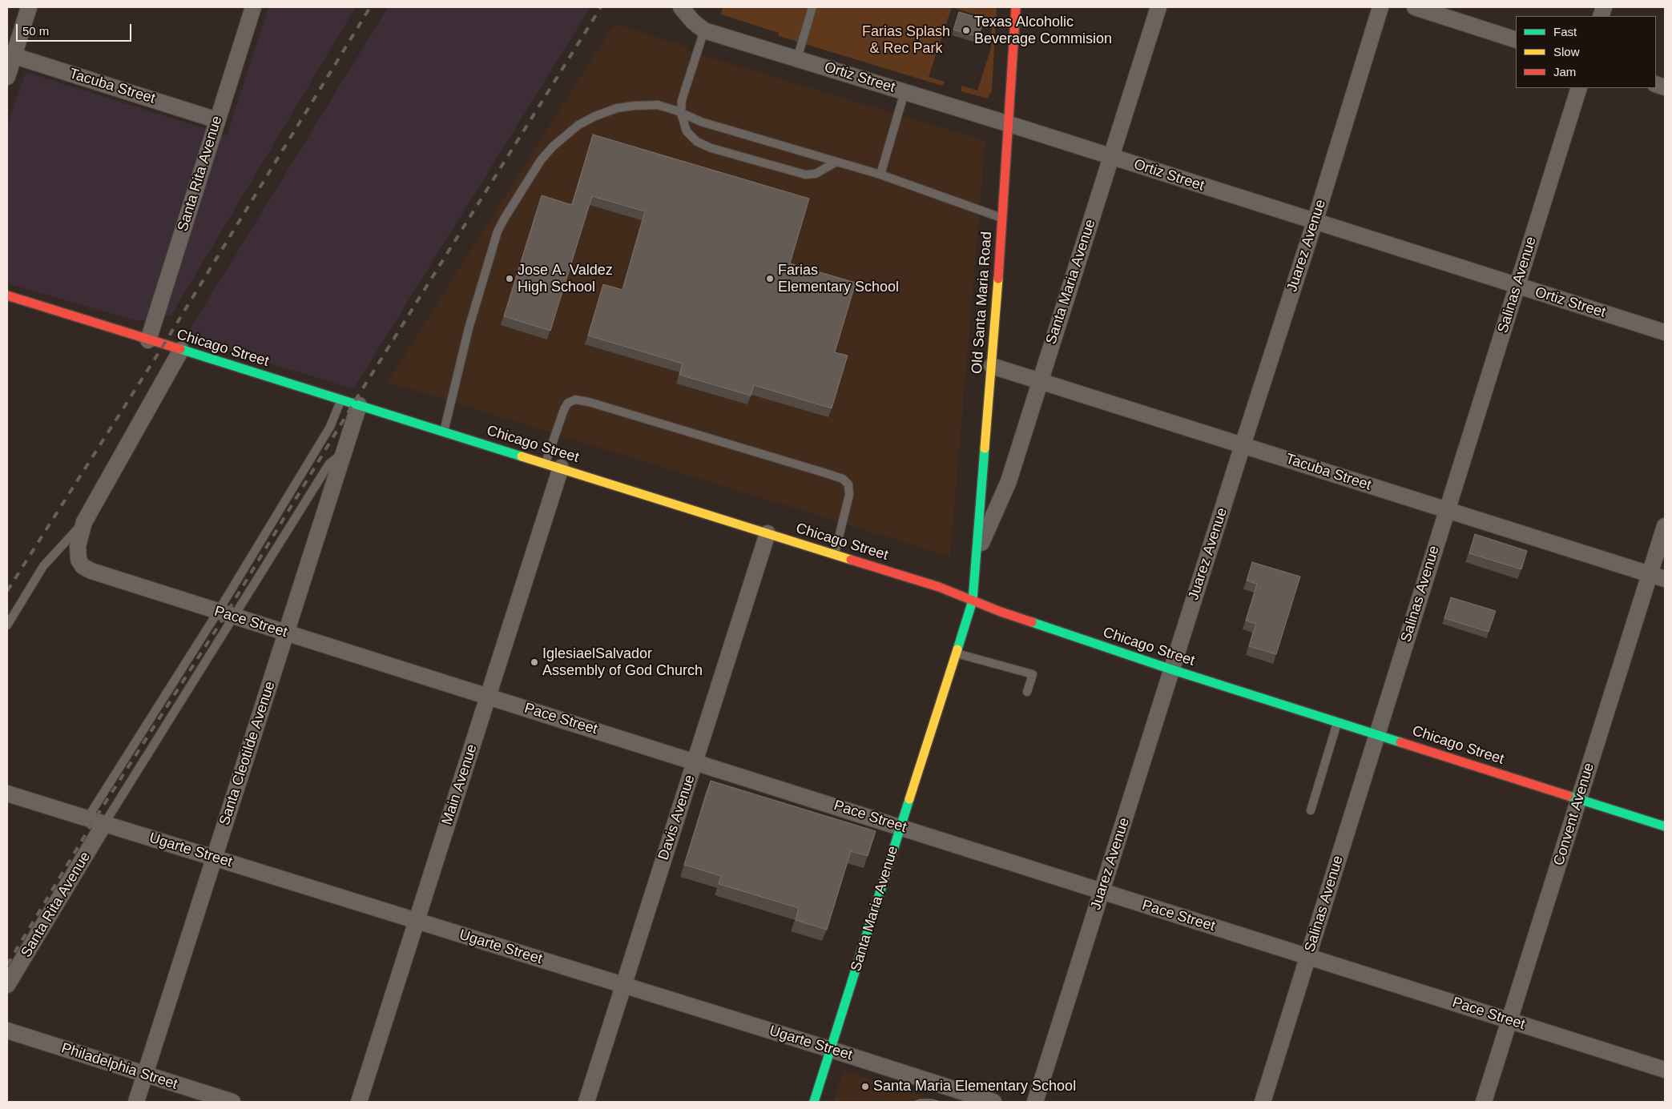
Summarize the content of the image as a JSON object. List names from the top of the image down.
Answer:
{
  "streets": {
    "street": [
      "Ortiz Street",
      "Tacuba Street",
      "Santa Rita Avenue",
      "Juarez Avenue",
      "Santa Maria Avenue",
      "Salinas Avenue",
      "Old Santa Maria Road",
      "Chicago Street",
      "Pace Street",
      "Santa Cleotilde Avenue",
      "Main Avenue",
      "Convent Avenue",
      "Davis Avenue",
      "Ugarte Street",
      "Philadelphia Street"
    ]
  },
  "crossings": [
    ["Ortiz Street", "Juarez Avenue"],
    ["Ortiz Street", "Santa Maria Avenue"],
    ["Ortiz Street", "Salinas Avenue"],
    ["Ortiz Street", "Old Santa Maria Road"],
    ["Tacuba Street", "Santa Rita Avenue"],
    ["Tacuba Street", "Juarez Avenue"],
    ["Tacuba Street", "Santa Maria Avenue"],
    ["Tacuba Street", "Salinas Avenue"],
    ["Tacuba Street", "Old Santa Maria Road"],
    ["Tacuba Street", "Convent Avenue"],
    ["Santa Rita Avenue", "Chicago Street"],
    ["Santa Rita Avenue", "Ugarte Street"],
    ["Juarez Avenue", "Chicago Street"],
    ["Juarez Avenue", "Pace Street"],
    ["Santa Maria Avenue", "Old Santa Maria Road"],
    ["Santa Maria Avenue", "Chicago Street"],
    ["Santa Maria Avenue", "Pace Street"],
    ["Santa Maria Avenue", "Ugarte Street"],
    ["Salinas Avenue", "Chicago Street"],
    ["Salinas Avenue", "Pace Street"],
    ["Old Santa Maria Road", "Chicago Street"],
    ["Chicago Street", "Santa Cleotilde Avenue"],
    ["Chicago Street", "Main Avenue"],
    ["Chicago Street", "Convent Avenue"],
    ["Chicago Street", "Davis Avenue"],
    ["Pace Street", "Santa Cleotilde Avenue"],
    ["Pace Street", "Main Avenue"],
    ["Pace Street", "Convent Avenue"],
    ["Pace Street", "Davis Avenue"],
    ["Santa Cleotilde Avenue", "Ugarte Street"],
    ["Santa Cleotilde Avenue", "Philadelphia Street"],
    ["Main Avenue", "Ugarte Street"],
    ["Davis Avenue", "Ugarte Street"]
  ],
  "parks": ["Farias Splash & Rec Park"],
  "places": [
    "Texas Alcoholic Beverage Commision",
    "Jose A. Valdez High School",
    "Farias Elementary School",
    "IglesiaelSalvador Assembly of God Church",
    "Santa Maria Elementary School"
  ],
  "legend": ["Fast", "Slow", "Jam"],
  "scale_bar": "50 m"
}
